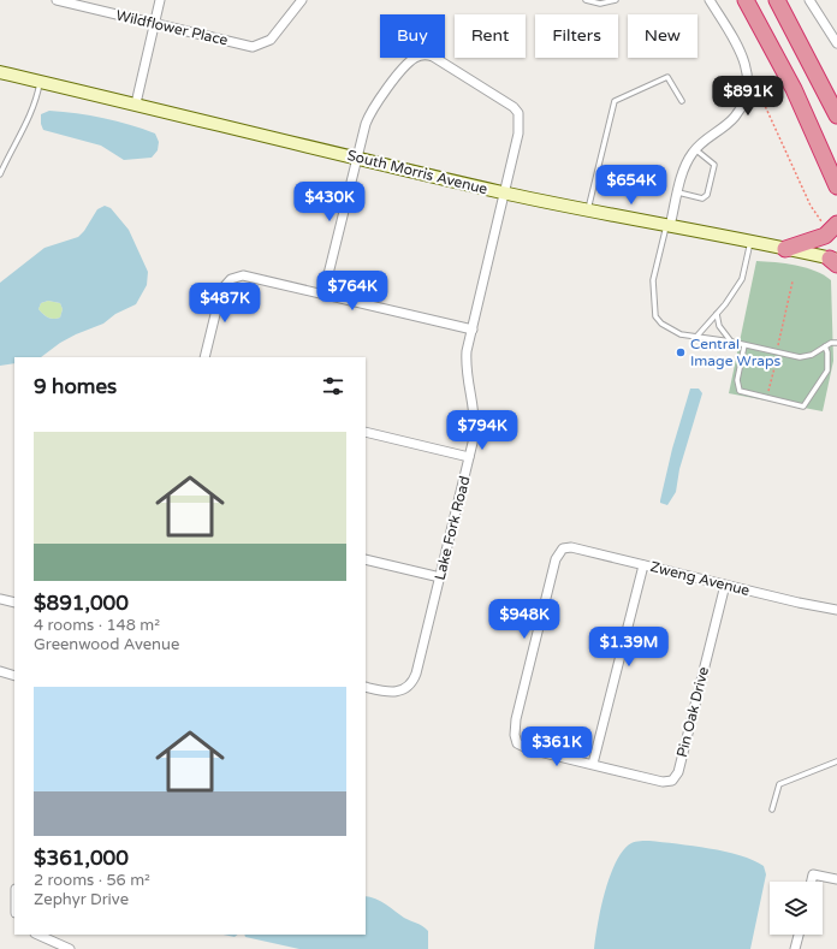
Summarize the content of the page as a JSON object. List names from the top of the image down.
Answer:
{
  "streets": {
    "street": [
      "Wildflower Place",
      "South Morris Avenue",
      "Lake Fork Road",
      "Zweng Avenue",
      "Pin Oak Drive"
    ]
  },
  "crossings": [
    ["South Morris Avenue", "Lake Fork Road"],
    ["Zweng Avenue", "Pin Oak Drive"]
  ],
  "places": ["Central Image Wraps"],
  "page": {
    "chip": [
      "Buy",
      "Rent",
      "Filters",
      "New"
    ],
    "price": [
      "$891K",
      "$654K",
      "$430K",
      "$764K",
      "$487K",
      "$794K",
      "$948K",
      "$1.39M",
      "$361K"
    ],
    "heading": "9 homes",
    "list": [
      {
        "name": "$891,000",
        "note": "4 rooms · 148 m² · Greenwood Avenue"
      },
      {
        "name": "$361,000",
        "note": "2 rooms · 56 m² · Zephyr Drive"
      }
    ]
  }
}
